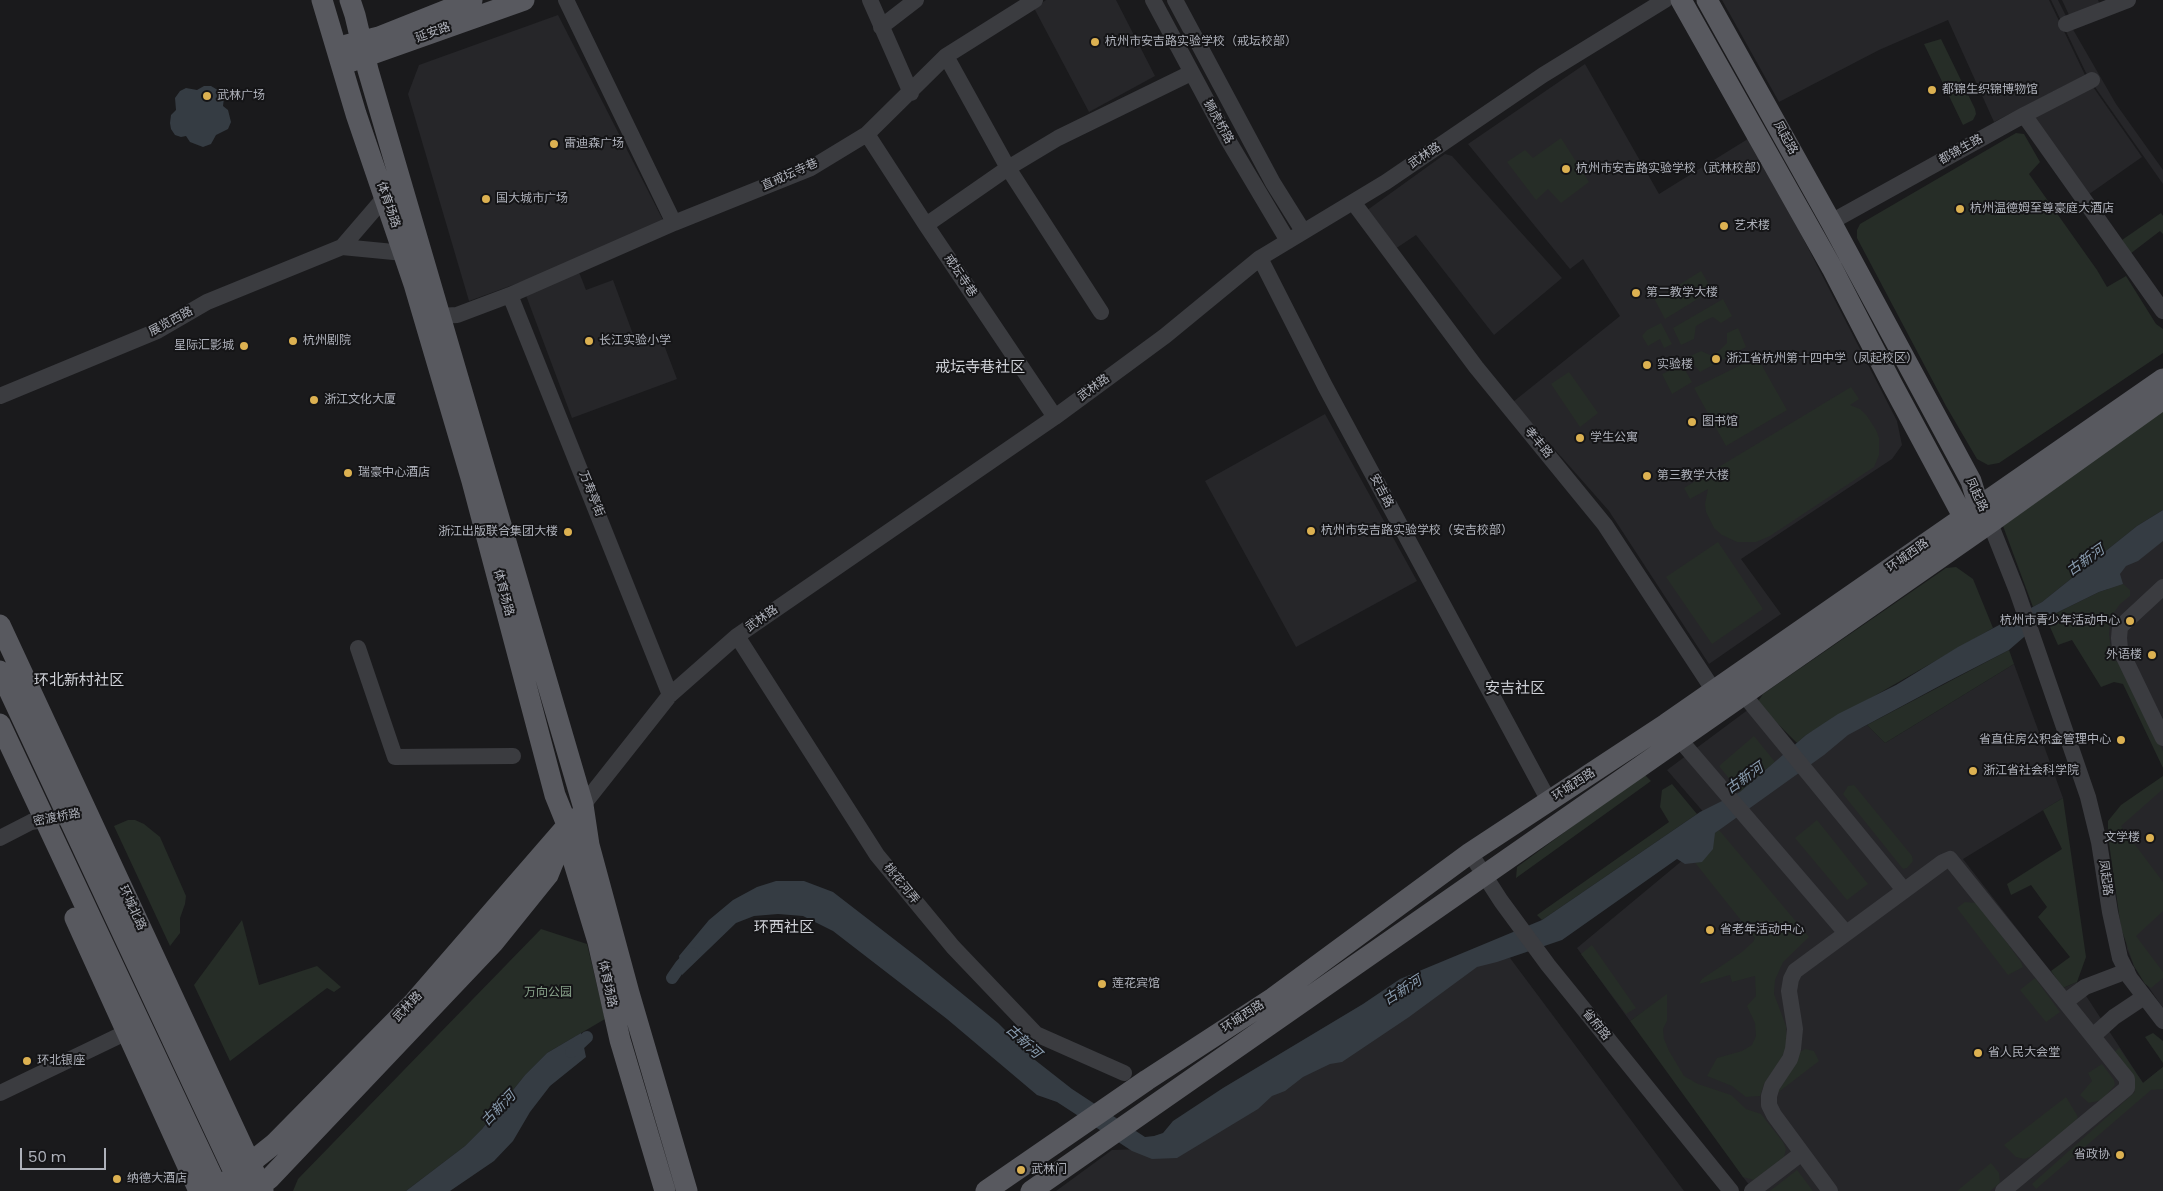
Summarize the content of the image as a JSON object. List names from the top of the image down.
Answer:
{
  "streets": {
    "main road": [
      "延安路",
      "凤起路",
      "武林路",
      "体育场路",
      "环城西路",
      "环城北路"
    ],
    "street": [
      "狮虎桥路",
      "都锦生路",
      "直戒坛寺巷",
      "戒坛寺巷",
      "展览西路",
      "孝丰路",
      "安吉路",
      "万寿亭街",
      "密渡桥路",
      "桃花河弄",
      "省府路"
    ]
  },
  "crossings": [
    ["延安路", "体育场路"],
    ["狮虎桥路", "武林路"],
    ["凤起路", "都锦生路"],
    ["凤起路", "环城西路"],
    ["武林路", "体育场路"],
    ["武林路", "戒坛寺巷"],
    ["武林路", "孝丰路"],
    ["武林路", "安吉路"],
    ["武林路", "万寿亭街"],
    ["武林路", "桃花河弄"],
    ["武林路", "环城北路"],
    ["直戒坛寺巷", "体育场路"],
    ["直戒坛寺巷", "戒坛寺巷"],
    ["直戒坛寺巷", "万寿亭街"],
    ["体育场路", "展览西路"],
    ["孝丰路", "环城西路"],
    ["安吉路", "环城西路"],
    ["环城西路", "省府路"],
    ["密渡桥路", "环城北路"]
  ],
  "districts": [
    "戒坛寺巷社区",
    "环北新村社区",
    "安吉社区",
    "环西社区"
  ],
  "water": ["古新河"],
  "parks": ["万向公园"],
  "places": [
    "杭州市安吉路实验学校（戒坛校部）",
    "都锦生织锦博物馆",
    "武林广场",
    "雷迪森广场",
    "杭州市安吉路实验学校（武林校部）",
    "国大城市广场",
    "杭州温德姆至尊豪庭大酒店",
    "艺术楼",
    "第二教学大楼",
    "杭州剧院",
    "长江实验小学",
    "星际汇影城",
    "浙江省杭州第十四中学（凤起校区）",
    "实验楼",
    "浙江文化大厦",
    "图书馆",
    "学生公寓",
    "瑞豪中心酒店",
    "第三教学大楼",
    "杭州市安吉路实验学校（安吉校部）",
    "浙江出版联合集团大楼",
    "杭州市青少年活动中心",
    "外语楼",
    "省直住房公积金管理中心",
    "浙江省社会科学院",
    "文学楼",
    "省老年活动中心",
    "莲花宾馆",
    "省人民大会堂",
    "环北银座",
    "省政协",
    "武林门",
    "纳德大酒店"
  ],
  "scale_bar": "50 m"
}
